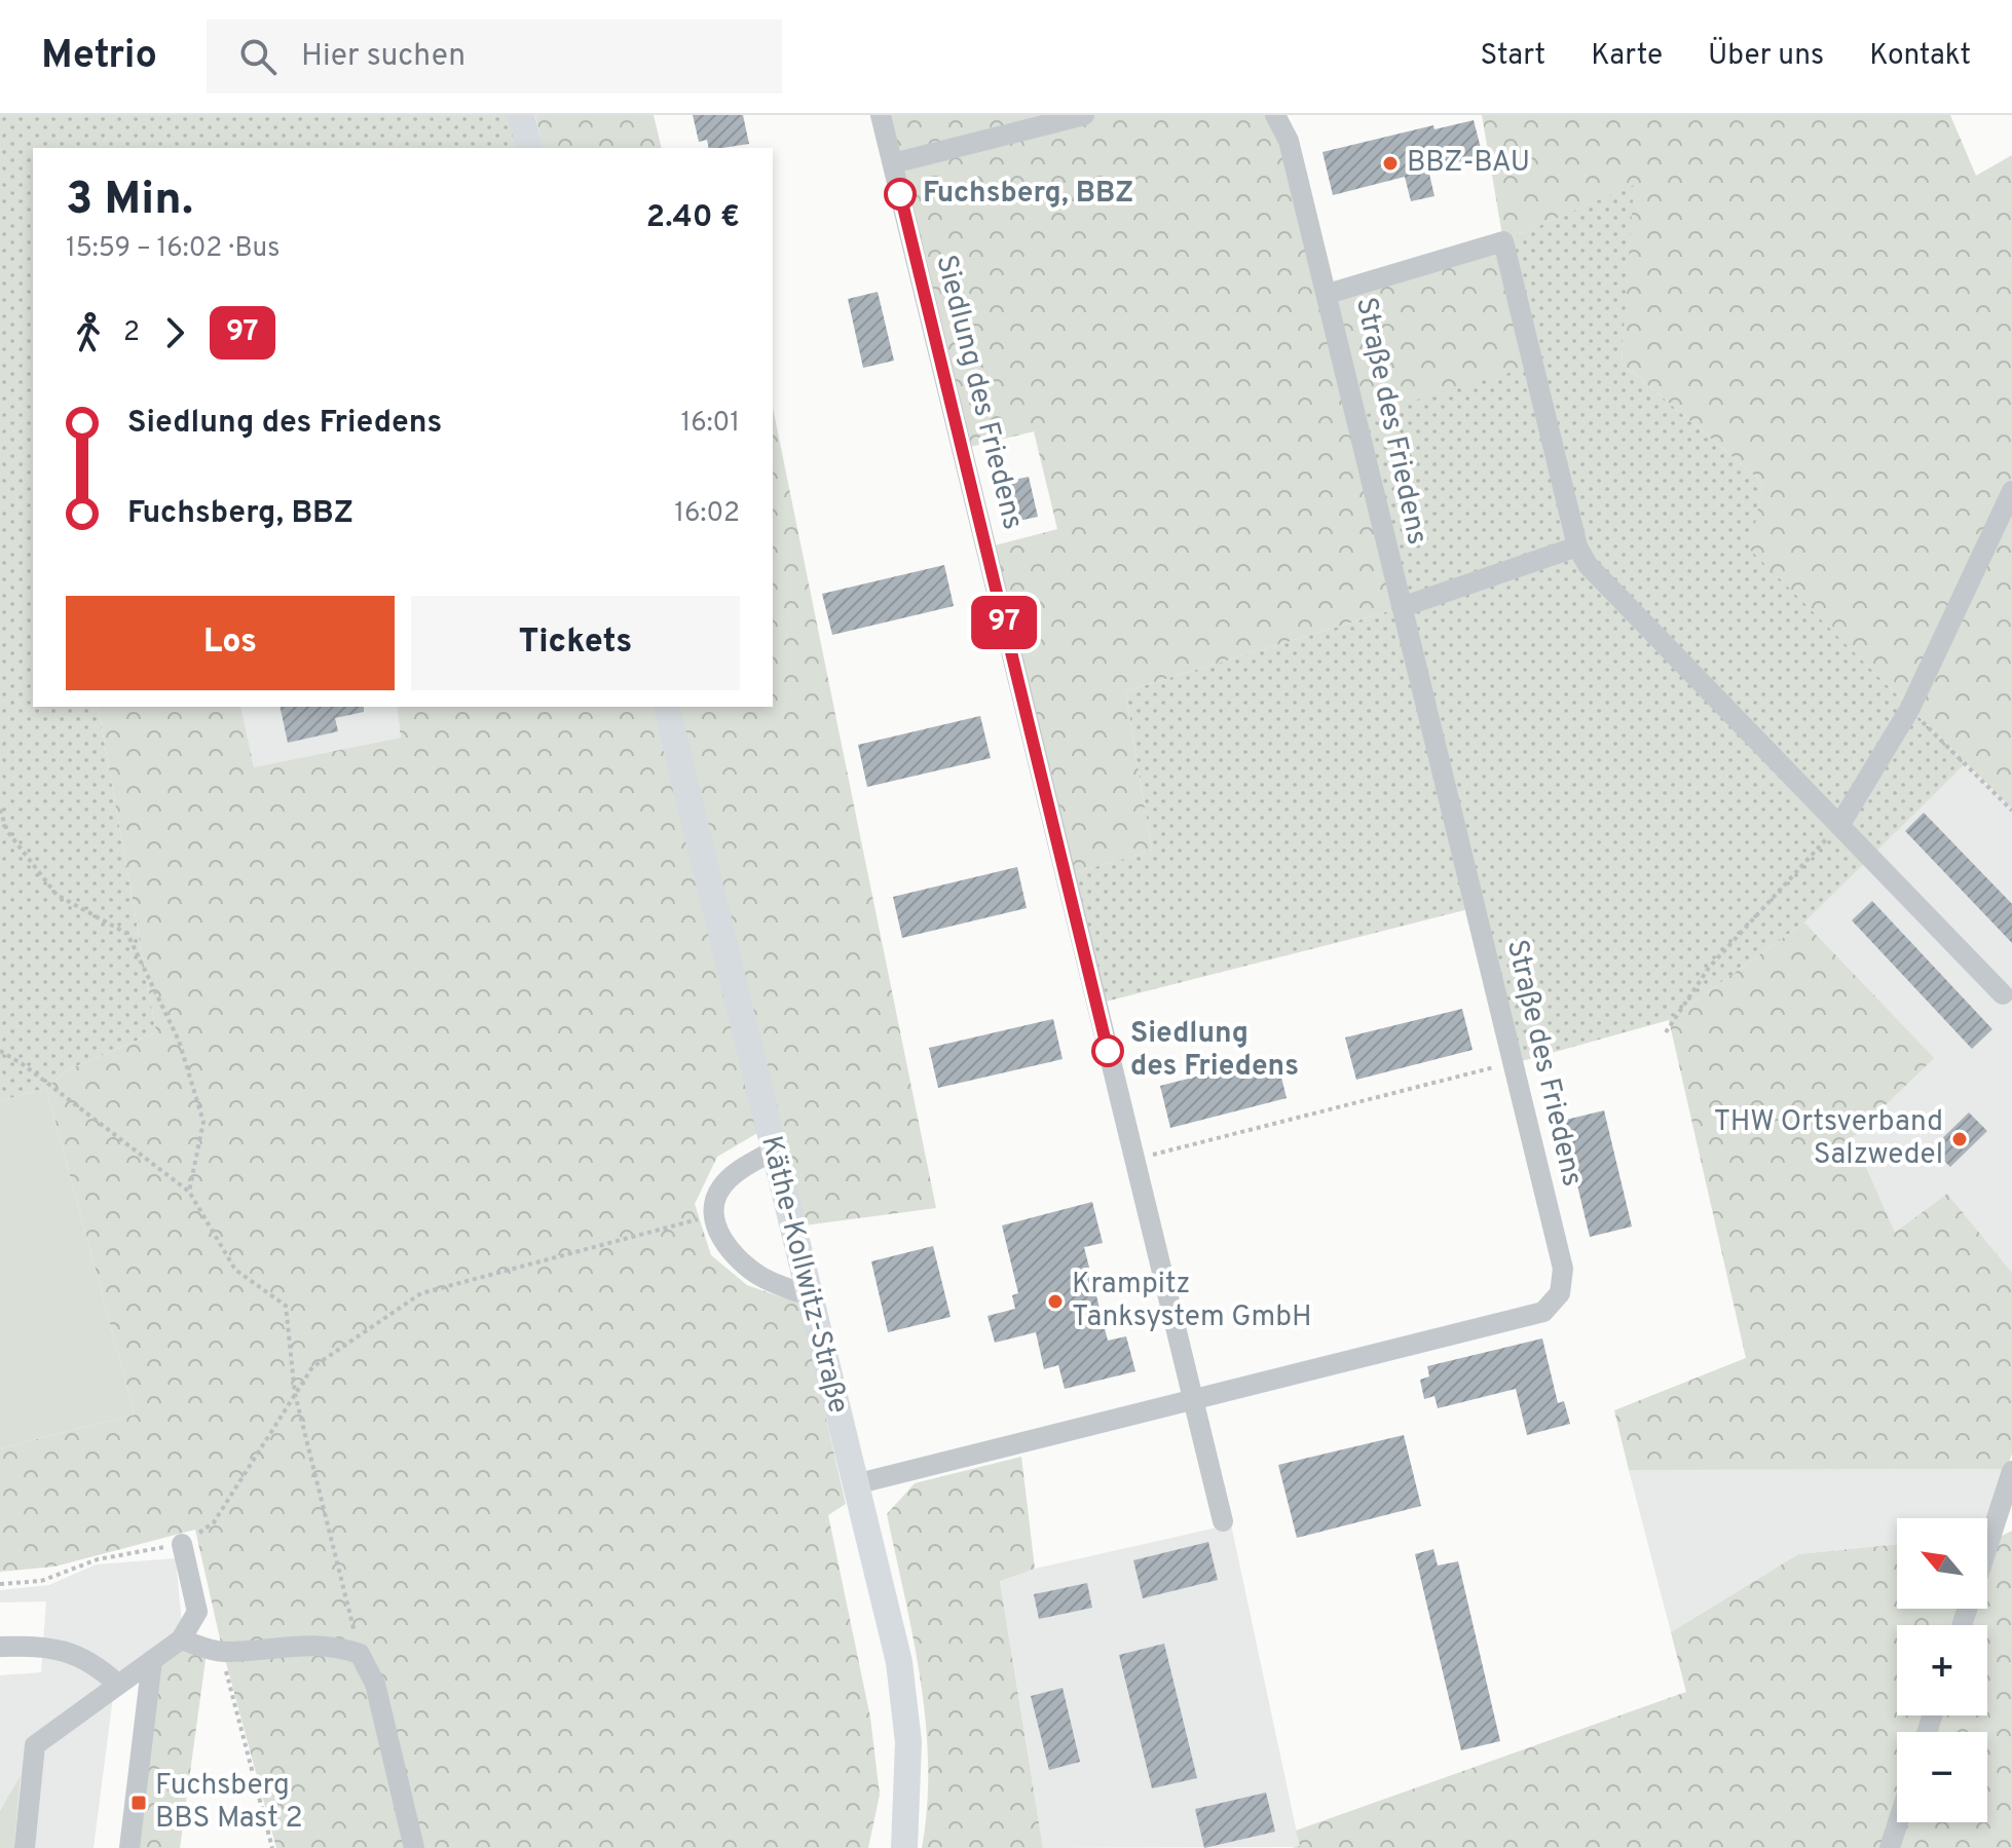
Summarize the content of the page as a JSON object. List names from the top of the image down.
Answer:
{
  "streets": {
    "main road": ["Käthe-Kollwitz-Straße"],
    "street": ["Siedlung des Friedens", "Straße des Friedens"]
  },
  "crossings": [
    ["Siedlung des Friedens", "Straße des Friedens"]
  ],
  "places": {
    "other": [
      "BBZ-BAU",
      "Fuchsberg, BBZ",
      "Siedlung des Friedens",
      "THW Ortsverband Salzwedel",
      "Krampitz Tanksystem GmbH"
    ],
    "transit": ["Fuchsberg BBS Mast 2"]
  },
  "lines": ["bus line 97"],
  "north": "top left",
  "page": {
    "header": "Metrio",
    "search": "Hier suchen",
    "nav": [
      "Start",
      "Karte",
      "Über uns",
      "Kontakt"
    ],
    "on_map": "97",
    "heading": ["3 Min.", "15:59 – 16:02 · Bus", "2.40 €"],
    "legs": ["2", "97"],
    "list": [
      {
        "name": "Siedlung des Friedens",
        "value": "16:01"
      },
      {
        "name": "Fuchsberg, BBZ",
        "value": "16:02"
      }
    ],
    "buttons": ["Los", "Tickets"],
    "map_buttons": ["+", "−"]
  }
}
